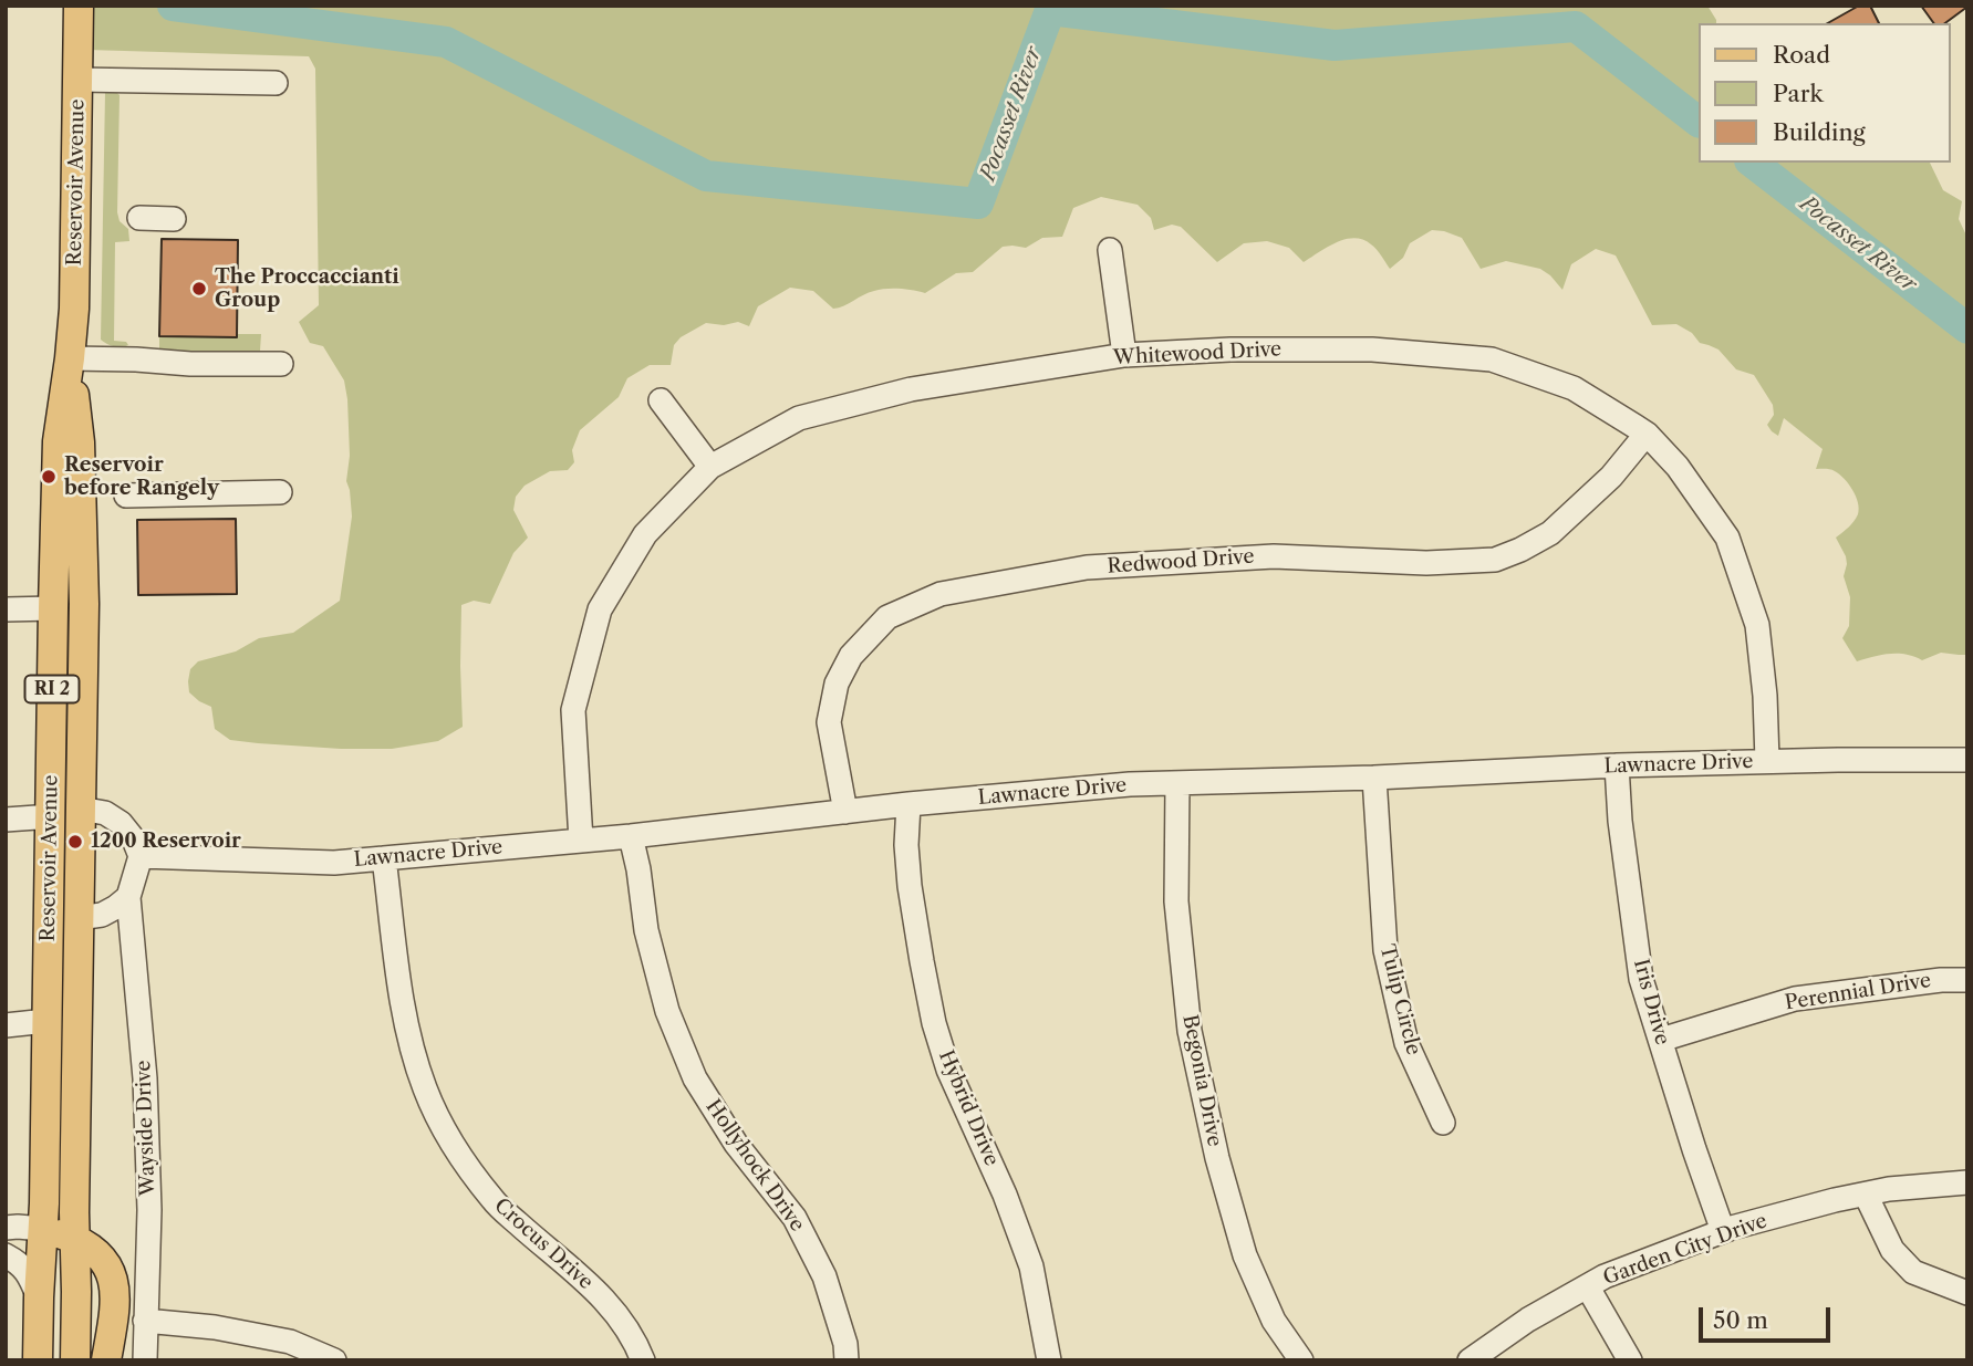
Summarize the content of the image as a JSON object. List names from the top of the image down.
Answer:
{
  "streets": {
    "main road": ["Reservoir Avenue", "RI 2"],
    "street": [
      "Whitewood Drive",
      "Redwood Drive",
      "Lawnacre Drive",
      "Perennial Drive",
      "Tulip Circle",
      "Iris Drive",
      "Begonia Drive",
      "Hybrid Drive",
      "Wayside Drive",
      "Hollyhock Drive",
      "Crocus Drive",
      "Garden City Drive"
    ]
  },
  "crossings": [
    ["Whitewood Drive", "Redwood Drive"],
    ["Whitewood Drive", "Lawnacre Drive"],
    ["Redwood Drive", "Lawnacre Drive"],
    ["Lawnacre Drive", "Tulip Circle"],
    ["Lawnacre Drive", "Iris Drive"],
    ["Lawnacre Drive", "Begonia Drive"],
    ["Lawnacre Drive", "Hybrid Drive"],
    ["Lawnacre Drive", "Hollyhock Drive"],
    ["Lawnacre Drive", "Crocus Drive"],
    ["Perennial Drive", "Iris Drive"],
    ["Iris Drive", "Garden City Drive"]
  ],
  "water": ["Pocasset River"],
  "places": ["The Proccaccianti Group", "Reservoir before Rangely", "1200 Reservoir"],
  "legend": ["Road", "Park", "Building"],
  "scale_bar": "50 m"
}
